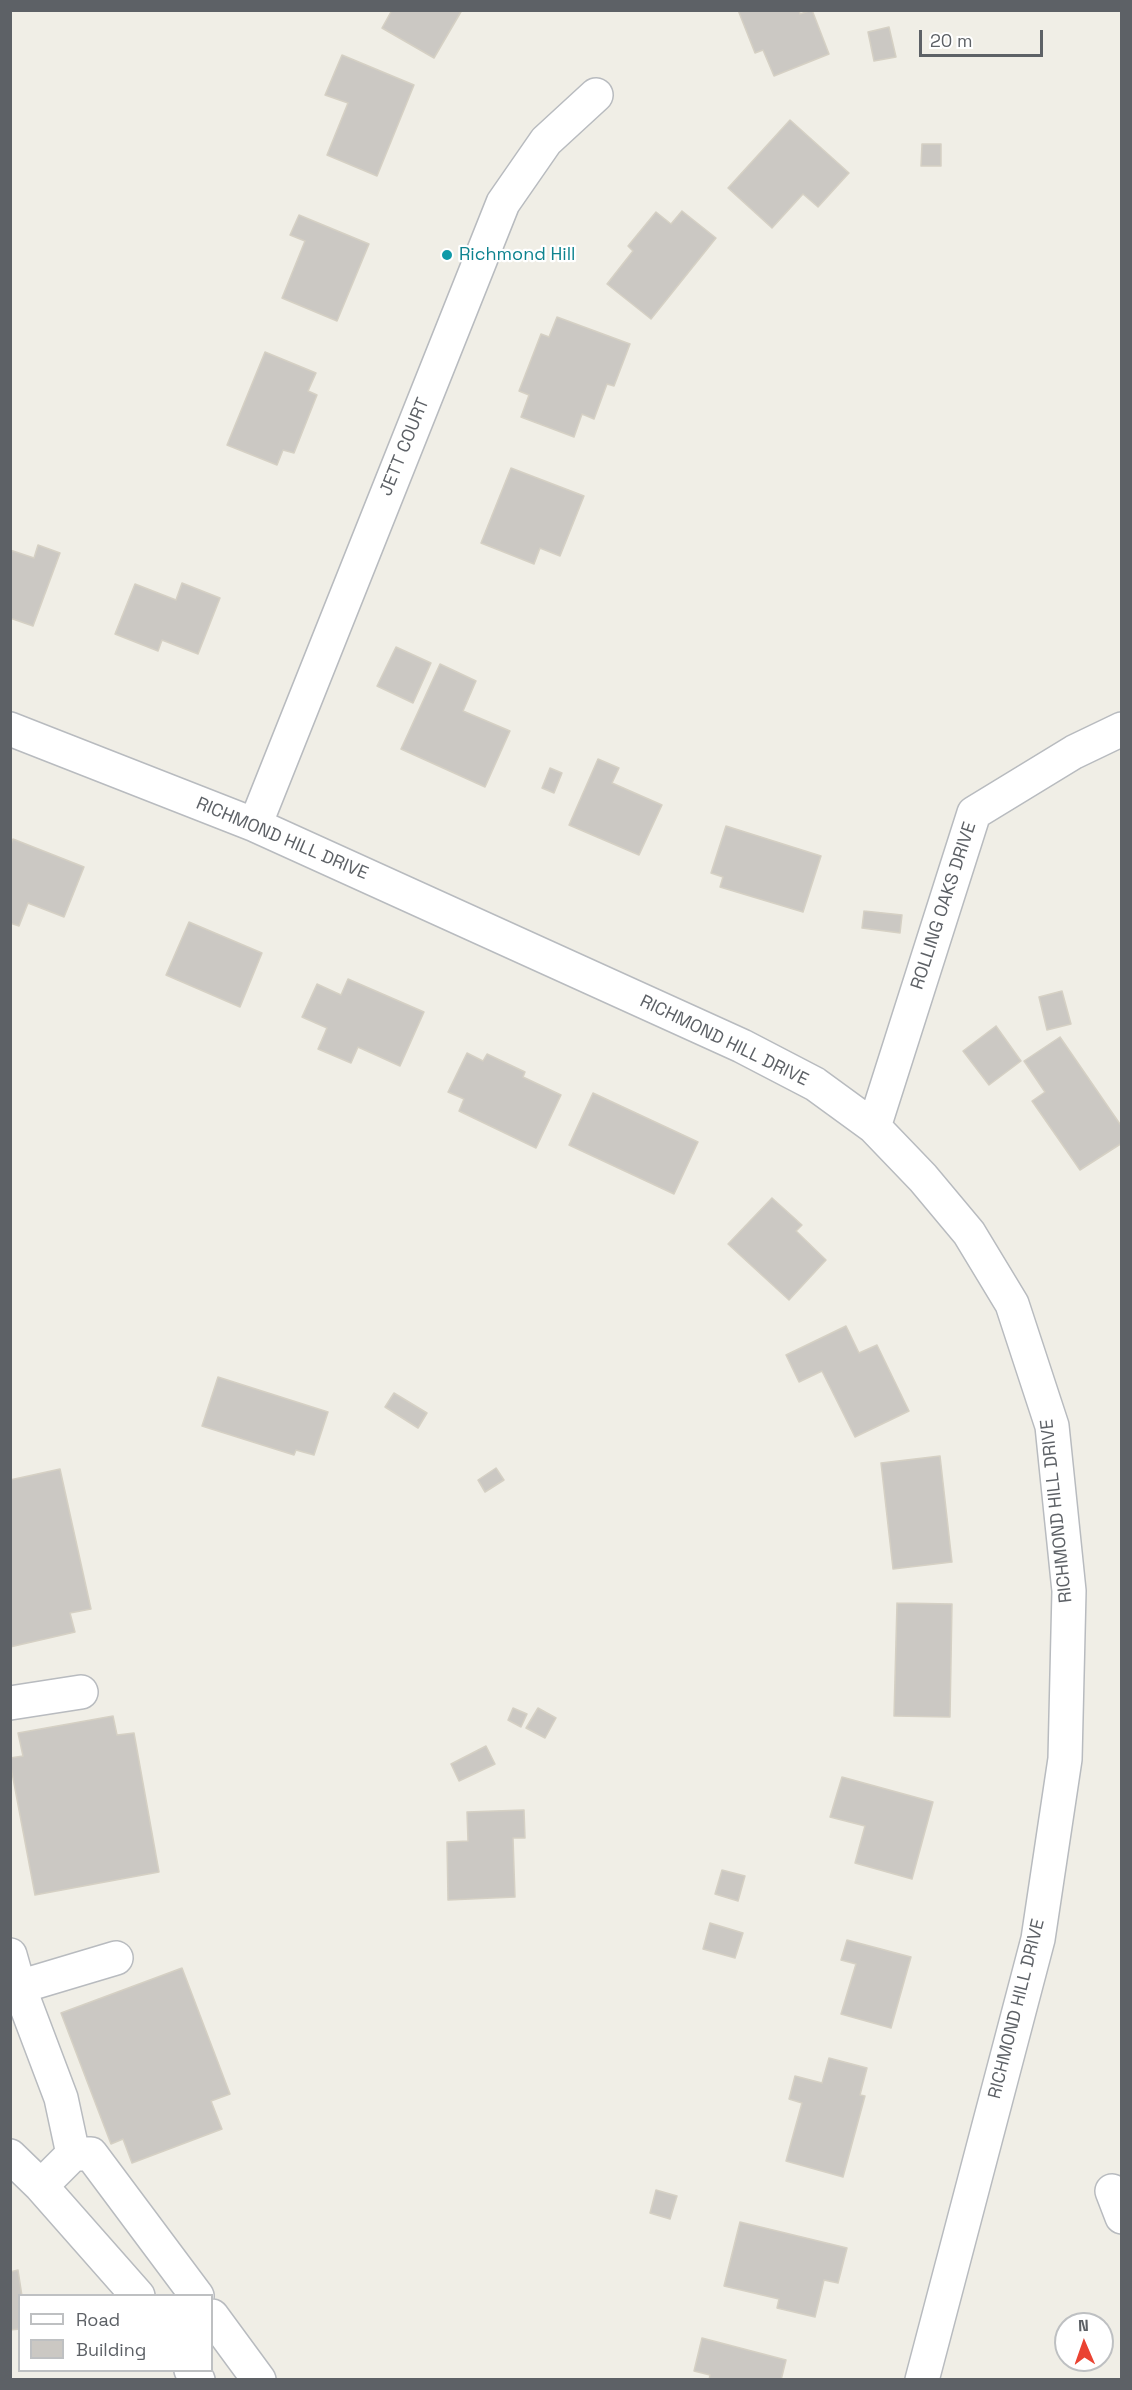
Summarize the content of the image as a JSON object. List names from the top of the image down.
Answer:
{
  "streets": {
    "street": ["JETT COURT", "RICHMOND HILL DRIVE", "ROLLING OAKS DRIVE"]
  },
  "crossings": [
    ["JETT COURT", "RICHMOND HILL DRIVE"],
    ["RICHMOND HILL DRIVE", "ROLLING OAKS DRIVE"]
  ],
  "places": ["Richmond Hill"],
  "legend": ["Road", "Building"],
  "scale_bar": "20 m",
  "north": "top"
}
